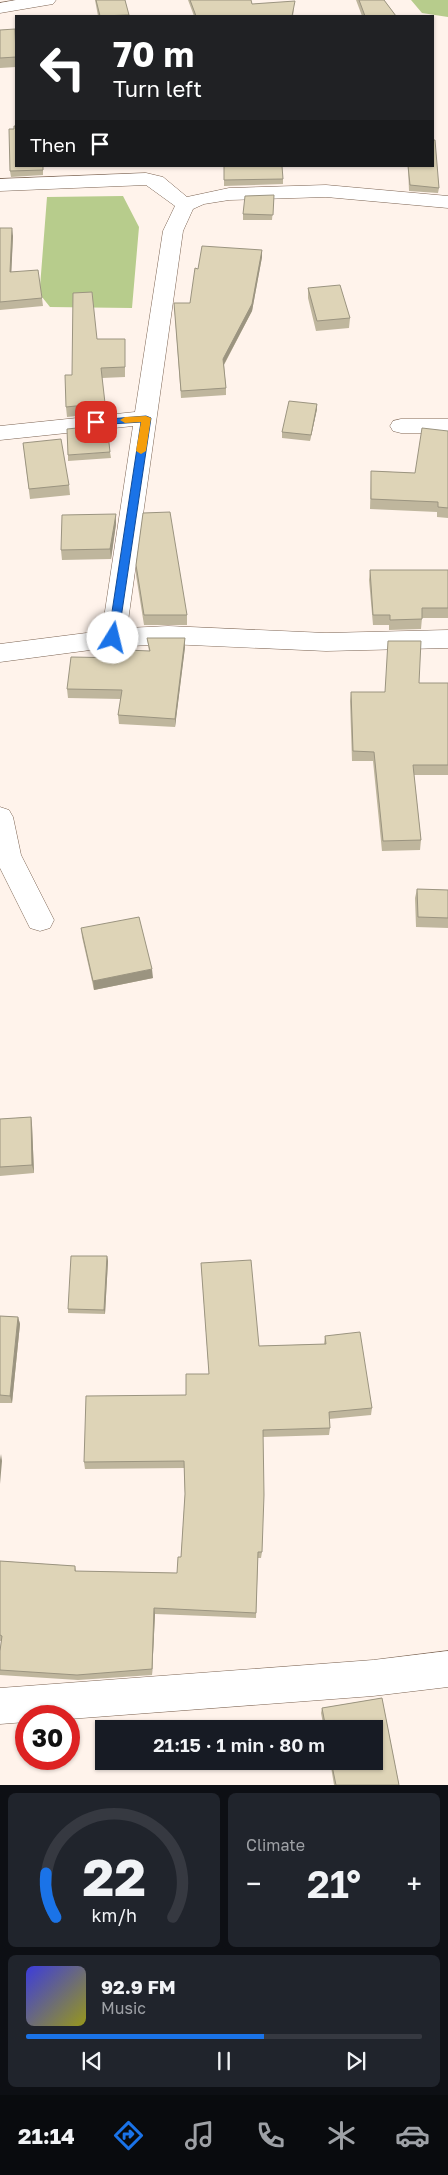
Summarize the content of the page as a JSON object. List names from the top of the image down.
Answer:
{
  "page": {
    "turn": ["70 m", "Turn left"],
    "then": "Then",
    "limit": "30",
    "trip": "21:15 · 1 min · 80 m",
    "tile": "Climate",
    "heat": ["−", "21°", "+"],
    "song": ["92.9 FM", "Music"],
    "tabs": "21:14",
    "gauge": ["22", "km/h"]
  }
}
